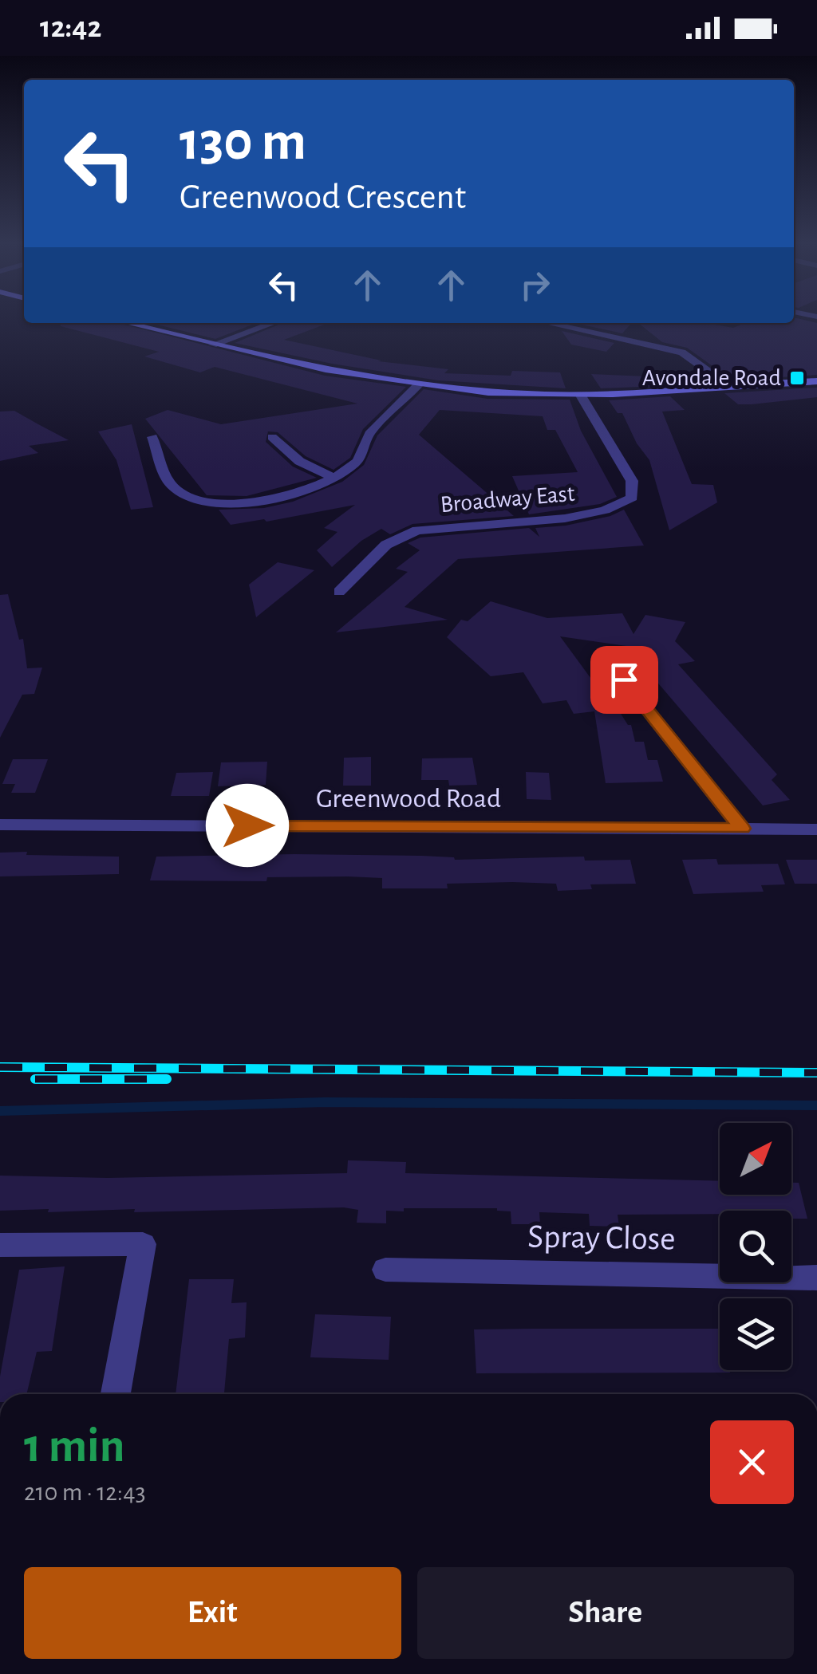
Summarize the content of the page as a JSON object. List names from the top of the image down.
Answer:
{
  "streets": {
    "street": ["Broadway East", "Greenwood Road", "Spray Close"]
  },
  "places": {
    "transit": ["Avondale Road"]
  },
  "north": "top right",
  "page": {
    "status": "12:42",
    "turn": ["130 m", "Greenwood Crescent"],
    "heading": ["1 min", "210 m · 12:43"],
    "buttons": ["Exit", "Share"]
  }
}
